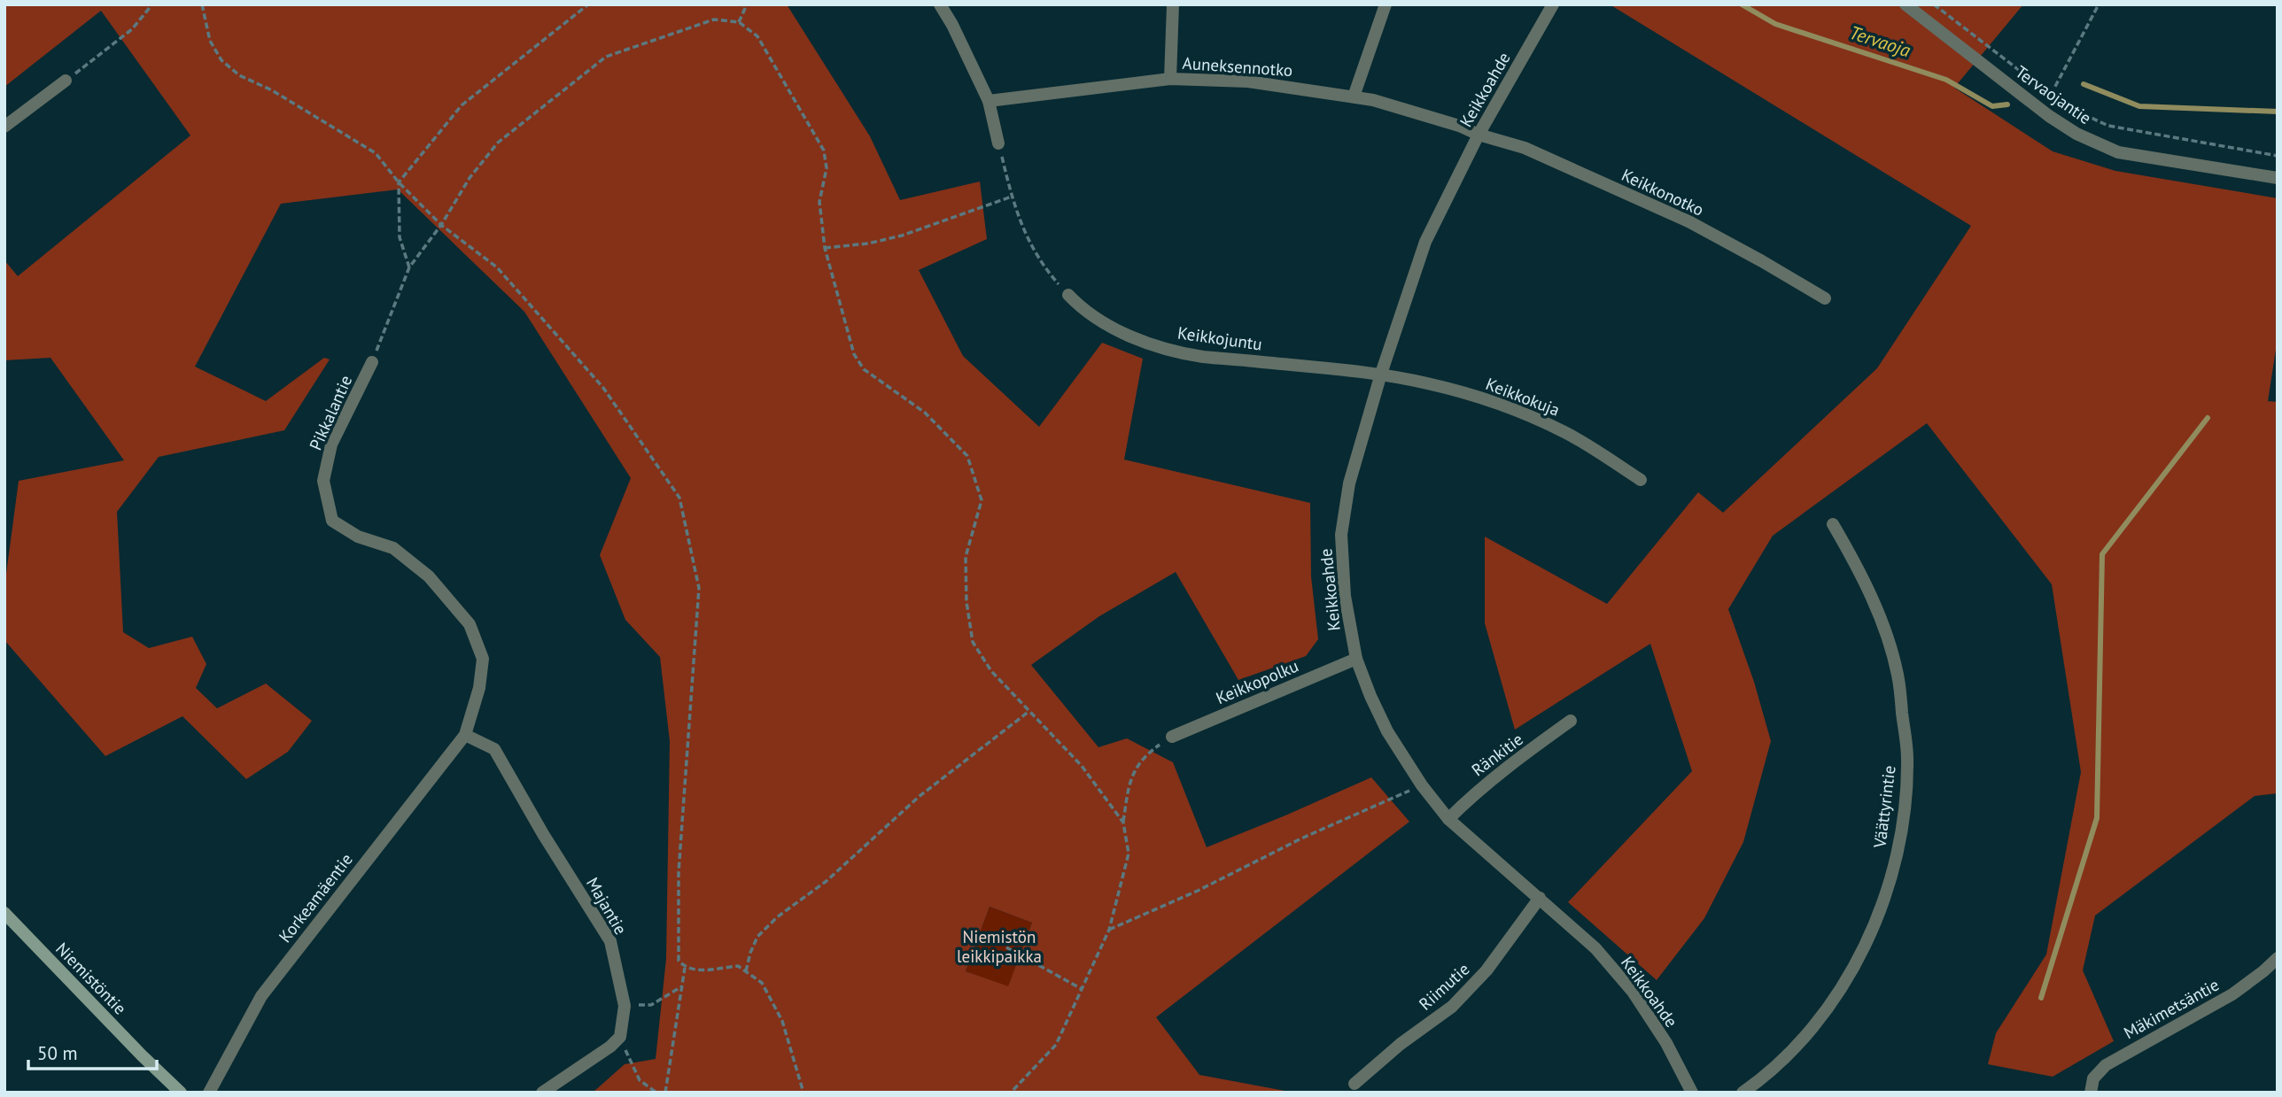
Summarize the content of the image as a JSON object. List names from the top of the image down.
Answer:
{
  "streets": {
    "street": [
      "Auneksennotko",
      "Keikkoahde",
      "Tervaojantie",
      "Keikkonotko",
      "Keikkojuntu",
      "Keikkokuja",
      "Pikkalantie",
      "Keikkopolku",
      "Ränkitie",
      "Väättyrintie",
      "Korkeamäentie",
      "Majantie",
      "Niemistöntie",
      "Riimutie",
      "Mäkimetsäntie"
    ]
  },
  "crossings": [
    ["Auneksennotko", "Keikkoahde"],
    ["Auneksennotko", "Keikkonotko"],
    ["Keikkoahde", "Keikkonotko"],
    ["Keikkoahde", "Keikkojuntu"],
    ["Keikkoahde", "Keikkokuja"],
    ["Keikkoahde", "Keikkopolku"],
    ["Keikkoahde", "Ränkitie"],
    ["Keikkoahde", "Riimutie"],
    ["Keikkojuntu", "Keikkokuja"],
    ["Pikkalantie", "Korkeamäentie"],
    ["Pikkalantie", "Majantie"],
    ["Korkeamäentie", "Majantie"]
  ],
  "water": ["Tervaoja"],
  "parks": ["Niemistön leikkipaikka"],
  "scale_bar": "50 m"
}
